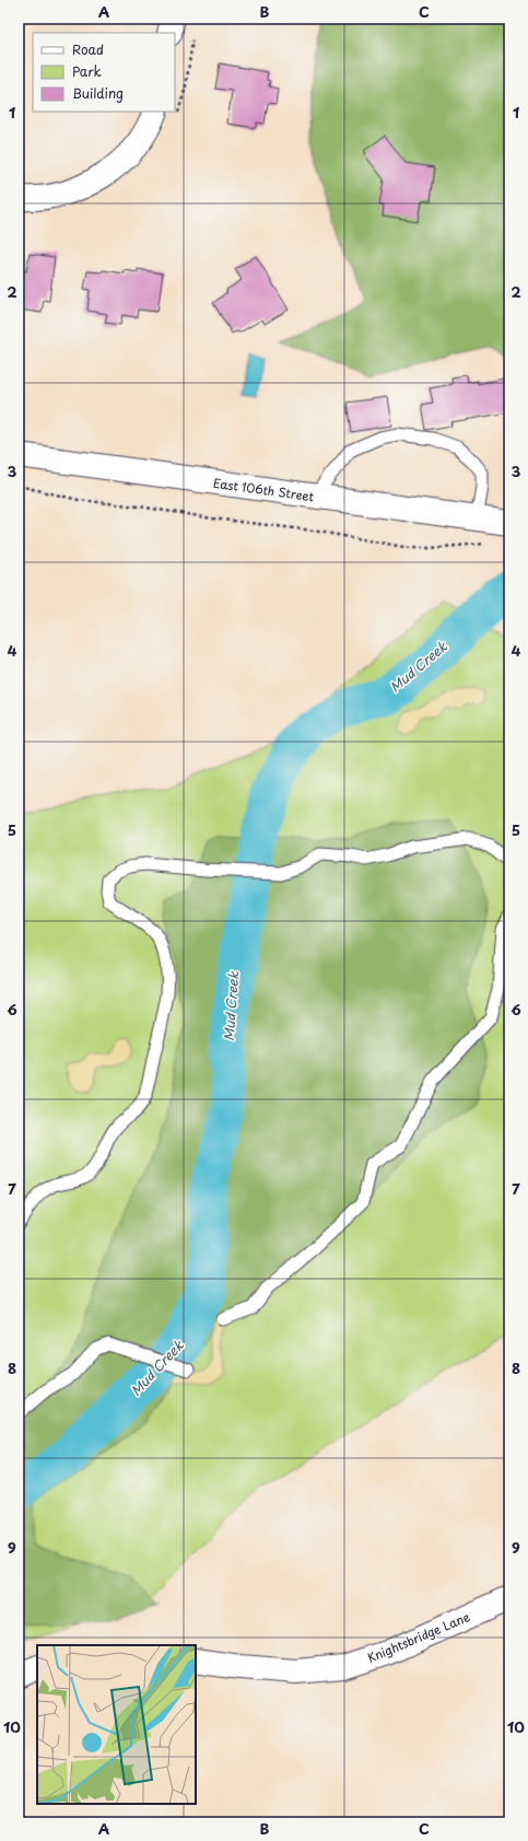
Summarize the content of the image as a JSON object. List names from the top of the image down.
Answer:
{
  "streets": {
    "street": ["East 106th Street", "Knightsbridge Lane"]
  },
  "water": ["Mud Creek"],
  "legend": ["Road", "Park", "Building"],
  "grid": {
    "columns": ["A", "B", "C"],
    "rows": [
      "1",
      "2",
      "3",
      "4",
      "5",
      "6",
      "7",
      "8",
      "9",
      "10"
    ]
  }
}
